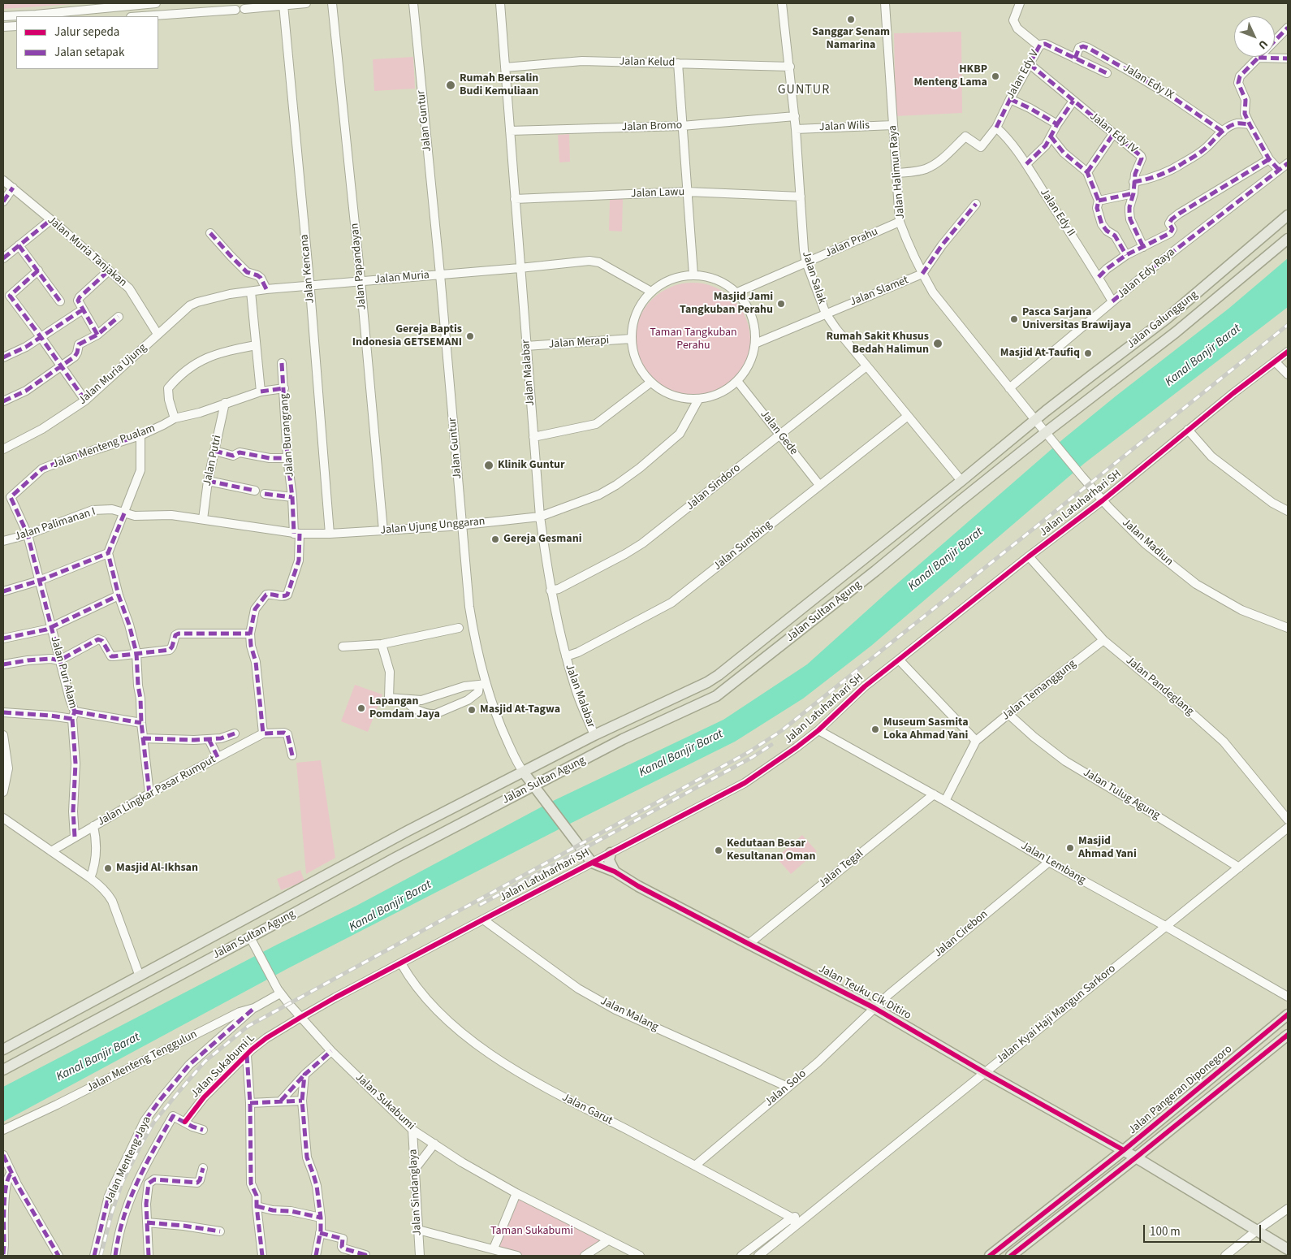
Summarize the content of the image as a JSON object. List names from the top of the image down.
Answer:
{
  "streets": {
    "main road": [
      "Jalan Guntur",
      "Jalan Galunggung",
      "Jalan Sultan Agung",
      "Jalan Teuku Cik Ditiro",
      "Jalan Pangeran Diponegoro"
    ],
    "street": [
      "Jalan Kelud",
      "Jalan Edy V",
      "Jalan Edy IX",
      "Jalan Bromo",
      "Jalan Wilis",
      "Jalan Edy IV",
      "Jalan Halimun Raya",
      "Jalan Lawu",
      "Jalan Edy II",
      "Jalan Prahu",
      "Jalan Muria Tanjakan",
      "Jalan Papandayan",
      "Jalan Kencana",
      "Jalan Edy Raya",
      "Jalan Muria",
      "Jalan Salak",
      "Jalan Slamet",
      "Jalan Merapi",
      "Jalan Malabar",
      "Jalan Muria Ujung",
      "Jalan Gede",
      "Jalan Burangrang",
      "Jalan Menteng Pualam",
      "Jalan Putri",
      "Jalan Sindoro",
      "Jalan Latuharhari SH",
      "Jalan Palimanan I",
      "Jalan Ujung Unggaran",
      "Jalan Madiun",
      "Jalan Sumbing",
      "Jalan Puri Alam",
      "Jalan Pandeglang",
      "Jalan Temanggung",
      "Jalan Lingkar Pasar Rumput",
      "Jalan Tulug Agung",
      "Jalan Lembang",
      "Jalan Tegal",
      "Jalan Cirebon",
      "Jalan Malang",
      "Jalan Kyai Haji Mangun Sarkoro",
      "Jalan Menteng Tenggulun",
      "Jalan Sukabumi L",
      "Jalan Solo",
      "Jalan Sukabumi",
      "Jalan Garut",
      "Jalan Menteng Jaya",
      "Jalan Sindanglaya"
    ]
  },
  "crossings": [
    ["Jalan Kelud", "Jalan Salak"],
    ["Jalan Kelud", "Jalan Malabar"],
    ["Jalan Edy V", "Jalan Edy IX"],
    ["Jalan Edy V", "Jalan Edy IV"],
    ["Jalan Edy V", "Jalan Halimun Raya"],
    ["Jalan Edy V", "Jalan Edy II"],
    ["Jalan Guntur", "Jalan Muria"],
    ["Jalan Guntur", "Jalan Latuharhari SH"],
    ["Jalan Guntur", "Jalan Ujung Unggaran"],
    ["Jalan Guntur", "Jalan Sultan Agung"],
    ["Jalan Guntur", "Jalan Teuku Cik Ditiro"],
    ["Jalan Bromo", "Jalan Salak"],
    ["Jalan Bromo", "Jalan Malabar"],
    ["Jalan Wilis", "Jalan Halimun Raya"],
    ["Jalan Wilis", "Jalan Salak"],
    ["Jalan Halimun Raya", "Jalan Prahu"],
    ["Jalan Halimun Raya", "Jalan Edy Raya"],
    ["Jalan Halimun Raya", "Jalan Slamet"],
    ["Jalan Halimun Raya", "Jalan Galunggung"],
    ["Jalan Halimun Raya", "Jalan Madiun"],
    ["Jalan Halimun Raya", "Jalan Sultan Agung"],
    ["Jalan Lawu", "Jalan Salak"],
    ["Jalan Lawu", "Jalan Malabar"],
    ["Jalan Edy II", "Jalan Edy Raya"],
    ["Jalan Prahu", "Jalan Muria"],
    ["Jalan Prahu", "Jalan Salak"],
    ["Jalan Prahu", "Jalan Slamet"],
    ["Jalan Prahu", "Jalan Merapi"],
    ["Jalan Prahu", "Jalan Gede"],
    ["Jalan Prahu", "Jalan Ujung Unggaran"],
    ["Jalan Muria Tanjakan", "Jalan Muria"],
    ["Jalan Muria Tanjakan", "Jalan Muria Ujung"],
    ["Jalan Papandayan", "Jalan Muria"],
    ["Jalan Papandayan", "Jalan Ujung Unggaran"],
    ["Jalan Kencana", "Jalan Muria"],
    ["Jalan Kencana", "Jalan Ujung Unggaran"],
    ["Jalan Muria", "Jalan Slamet"],
    ["Jalan Muria", "Jalan Merapi"],
    ["Jalan Muria", "Jalan Malabar"],
    ["Jalan Muria", "Jalan Muria Ujung"],
    ["Jalan Muria", "Jalan Gede"],
    ["Jalan Muria", "Jalan Ujung Unggaran"],
    ["Jalan Salak", "Jalan Slamet"],
    ["Jalan Salak", "Jalan Sindoro"],
    ["Jalan Salak", "Jalan Sumbing"],
    ["Jalan Salak", "Jalan Sultan Agung"],
    ["Jalan Slamet", "Jalan Merapi"],
    ["Jalan Slamet", "Jalan Gede"],
    ["Jalan Slamet", "Jalan Ujung Unggaran"],
    ["Jalan Galunggung", "Jalan Madiun"],
    ["Jalan Galunggung", "Jalan Sultan Agung"],
    ["Jalan Merapi", "Jalan Malabar"],
    ["Jalan Merapi", "Jalan Gede"],
    ["Jalan Merapi", "Jalan Ujung Unggaran"],
    ["Jalan Malabar", "Jalan Sindoro"],
    ["Jalan Malabar", "Jalan Ujung Unggaran"],
    ["Jalan Malabar", "Jalan Sumbing"],
    ["Jalan Malabar", "Jalan Sultan Agung"],
    ["Jalan Gede", "Jalan Sindoro"],
    ["Jalan Gede", "Jalan Ujung Unggaran"],
    ["Jalan Gede", "Jalan Sumbing"],
    ["Jalan Burangrang", "Jalan Ujung Unggaran"],
    ["Jalan Menteng Pualam", "Jalan Palimanan I"],
    ["Jalan Menteng Pualam", "Jalan Puri Alam"],
    ["Jalan Putri", "Jalan Ujung Unggaran"],
    ["Jalan Latuharhari SH", "Jalan Madiun"],
    ["Jalan Latuharhari SH", "Jalan Pandeglang"],
    ["Jalan Latuharhari SH", "Jalan Lembang"],
    ["Jalan Latuharhari SH", "Jalan Teuku Cik Ditiro"],
    ["Jalan Latuharhari SH", "Jalan Malang"],
    ["Jalan Latuharhari SH", "Jalan Sukabumi L"],
    ["Jalan Latuharhari SH", "Jalan Sukabumi"],
    ["Jalan Latuharhari SH", "Jalan Garut"],
    ["Jalan Palimanan I", "Jalan Ujung Unggaran"],
    ["Jalan Palimanan I", "Jalan Puri Alam"],
    ["Jalan Madiun", "Jalan Sultan Agung"],
    ["Jalan Sultan Agung", "Jalan Sukabumi"],
    ["Jalan Puri Alam", "Jalan Lingkar Pasar Rumput"],
    ["Jalan Pandeglang", "Jalan Temanggung"],
    ["Jalan Temanggung", "Jalan Tulug Agung"],
    ["Jalan Tulug Agung", "Jalan Kyai Haji Mangun Sarkoro"],
    ["Jalan Lembang", "Jalan Tegal"],
    ["Jalan Lembang", "Jalan Cirebon"],
    ["Jalan Lembang", "Jalan Kyai Haji Mangun Sarkoro"],
    ["Jalan Tegal", "Jalan Teuku Cik Ditiro"],
    ["Jalan Cirebon", "Jalan Teuku Cik Ditiro"],
    ["Jalan Cirebon", "Jalan Solo"],
    ["Jalan Teuku Cik Ditiro", "Jalan Kyai Haji Mangun Sarkoro"],
    ["Jalan Teuku Cik Ditiro", "Jalan Solo"],
    ["Jalan Teuku Cik Ditiro", "Jalan Pangeran Diponegoro"],
    ["Jalan Malang", "Jalan Solo"],
    ["Jalan Kyai Haji Mangun Sarkoro", "Jalan Garut"],
    ["Jalan Menteng Tenggulun", "Jalan Sukabumi"],
    ["Jalan Menteng Tenggulun", "Jalan Menteng Jaya"],
    ["Jalan Sukabumi L", "Jalan Sukabumi"],
    ["Jalan Sukabumi L", "Jalan Menteng Jaya"],
    ["Jalan Solo", "Jalan Garut"],
    ["Jalan Sukabumi", "Jalan Sindanglaya"]
  ],
  "districts": ["GUNTUR"],
  "water": ["Kanal Banjir Barat"],
  "parks": ["Taman Tangkuban Perahu", "Taman Sukabumi"],
  "places": [
    "Sanggar Senam Namarina",
    "HKBP Menteng Lama",
    "Rumah Bersalin Budi Kemuliaan",
    "Masjid Jami Tangkuban Perahu",
    "Pasca Sarjana Universitas Brawijaya",
    "Gereja Baptis Indonesia GETSEMANI",
    "Rumah Sakit Khusus Bedah Halimun",
    "Masjid At-Taufiq",
    "Klinik Guntur",
    "Gereja Gesmani",
    "Lapangan Pomdam Jaya",
    "Masjid At-Tagwa",
    "Museum Sasmita Loka Ahmad Yani",
    "Masjid Ahmad Yani",
    "Kedutaan Besar Kesultanan Oman",
    "Masjid Al-Ikhsan"
  ],
  "legend": ["Jalur sepeda", "Jalan setapak"],
  "scale_bar": "100 m",
  "north": "bottom right"
}
